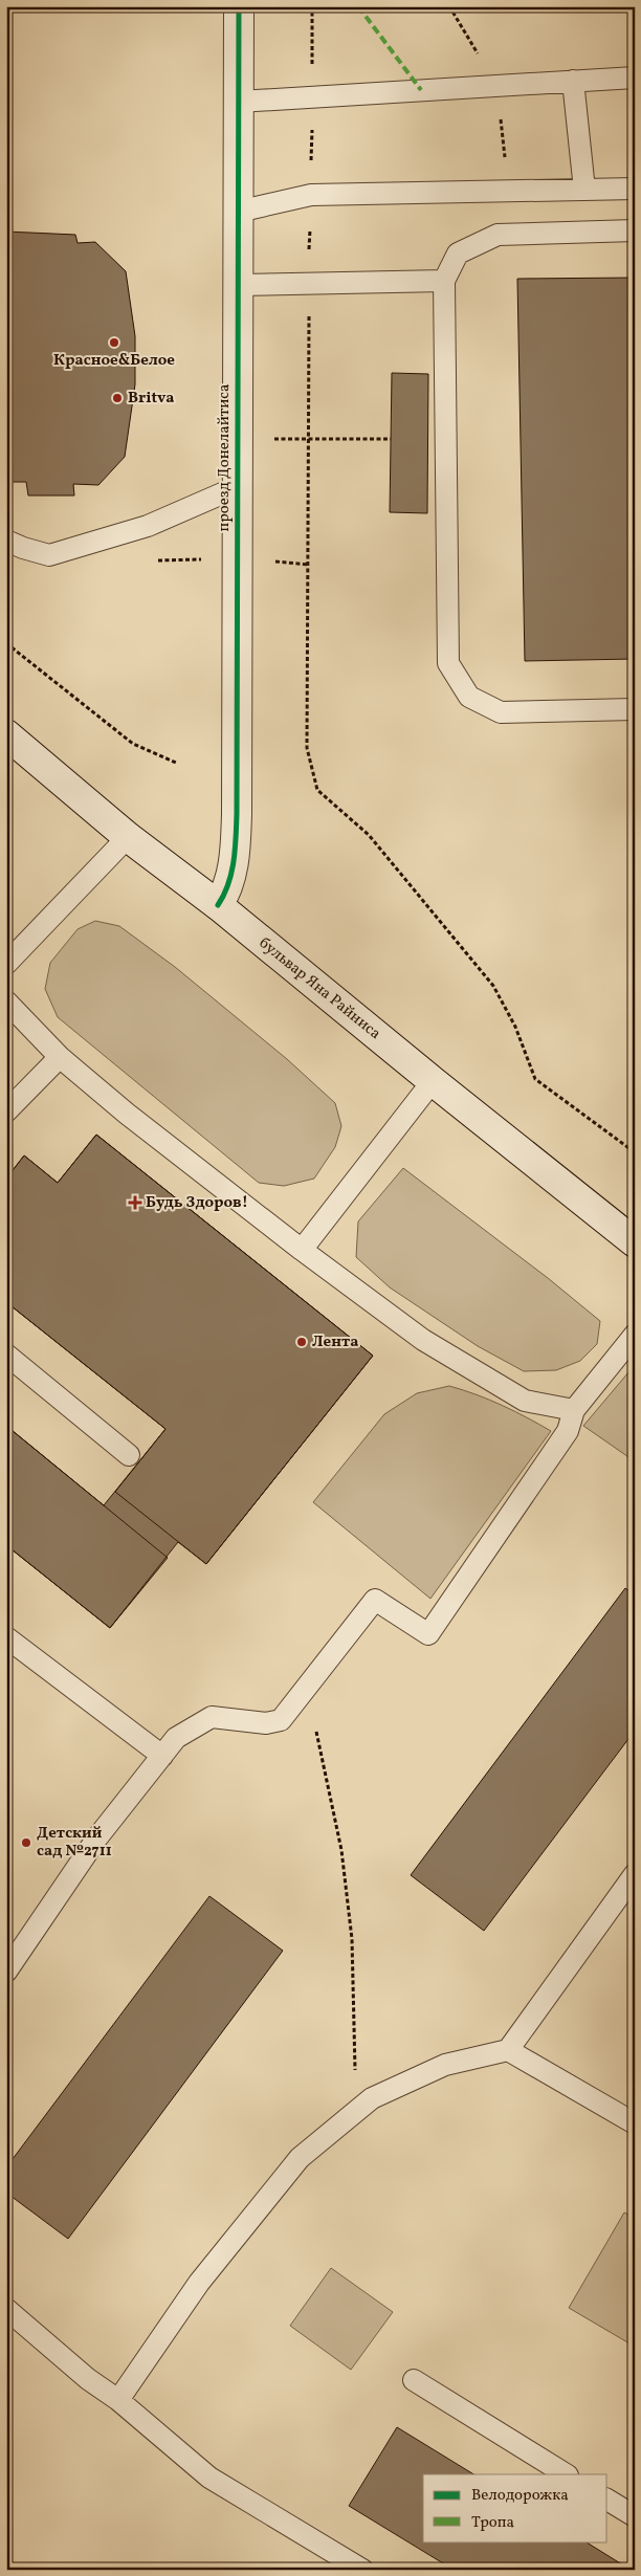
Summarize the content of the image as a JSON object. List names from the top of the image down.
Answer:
{
  "streets": {
    "street": ["проезд Донелайтиса", "бульвар Яна Райниса"]
  },
  "crossings": [
    ["проезд Донелайтиса", "бульвар Яна Райниса"]
  ],
  "places": {
    "other": [
      "Красное&Белое",
      "Britva",
      "Лента",
      "Детский сад №2711"
    ],
    "health": ["Будь Здоров!"]
  },
  "legend": ["Велодорожка", "Тропа"]
}
